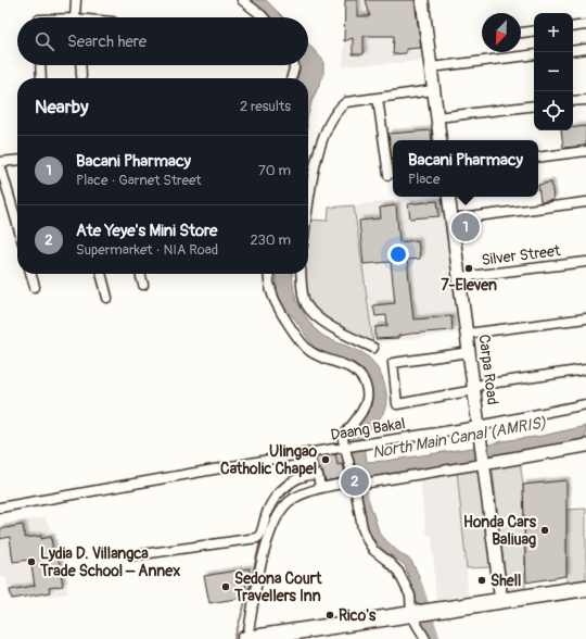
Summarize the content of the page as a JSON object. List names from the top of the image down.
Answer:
{
  "streets": {
    "street": ["Silver Street", "Carpa Road", "Daang Bakal"]
  },
  "crossings": [
    ["Silver Street", "Carpa Road"],
    ["Carpa Road", "Daang Bakal"]
  ],
  "water": ["North Main Canal (AMRIS)"],
  "places": [
    "7-Eleven",
    "Ulingao Catholic Chapel",
    "Honda Cars Baliuag",
    "Lydia D. Villangca Trade School – Annex",
    "Shell",
    "Sedona Court Travellers Inn",
    "Rico's"
  ],
  "north": "bottom left",
  "page": {
    "map_buttons": ["+", "−"],
    "search": "Search here",
    "heading": ["Nearby", "2 results"],
    "list": [
      {
        "mark": "1",
        "name": "Bacani Pharmacy",
        "note": "Place · Garnet Street",
        "value": "70 m"
      },
      {
        "mark": "2",
        "name": "Ate Yeye's Mini Store",
        "note": "Supermarket · NIA Road",
        "value": "230 m"
      }
    ],
    "popup": ["Bacani Pharmacy", "Place"],
    "pins": ["1", "2"]
  }
}
